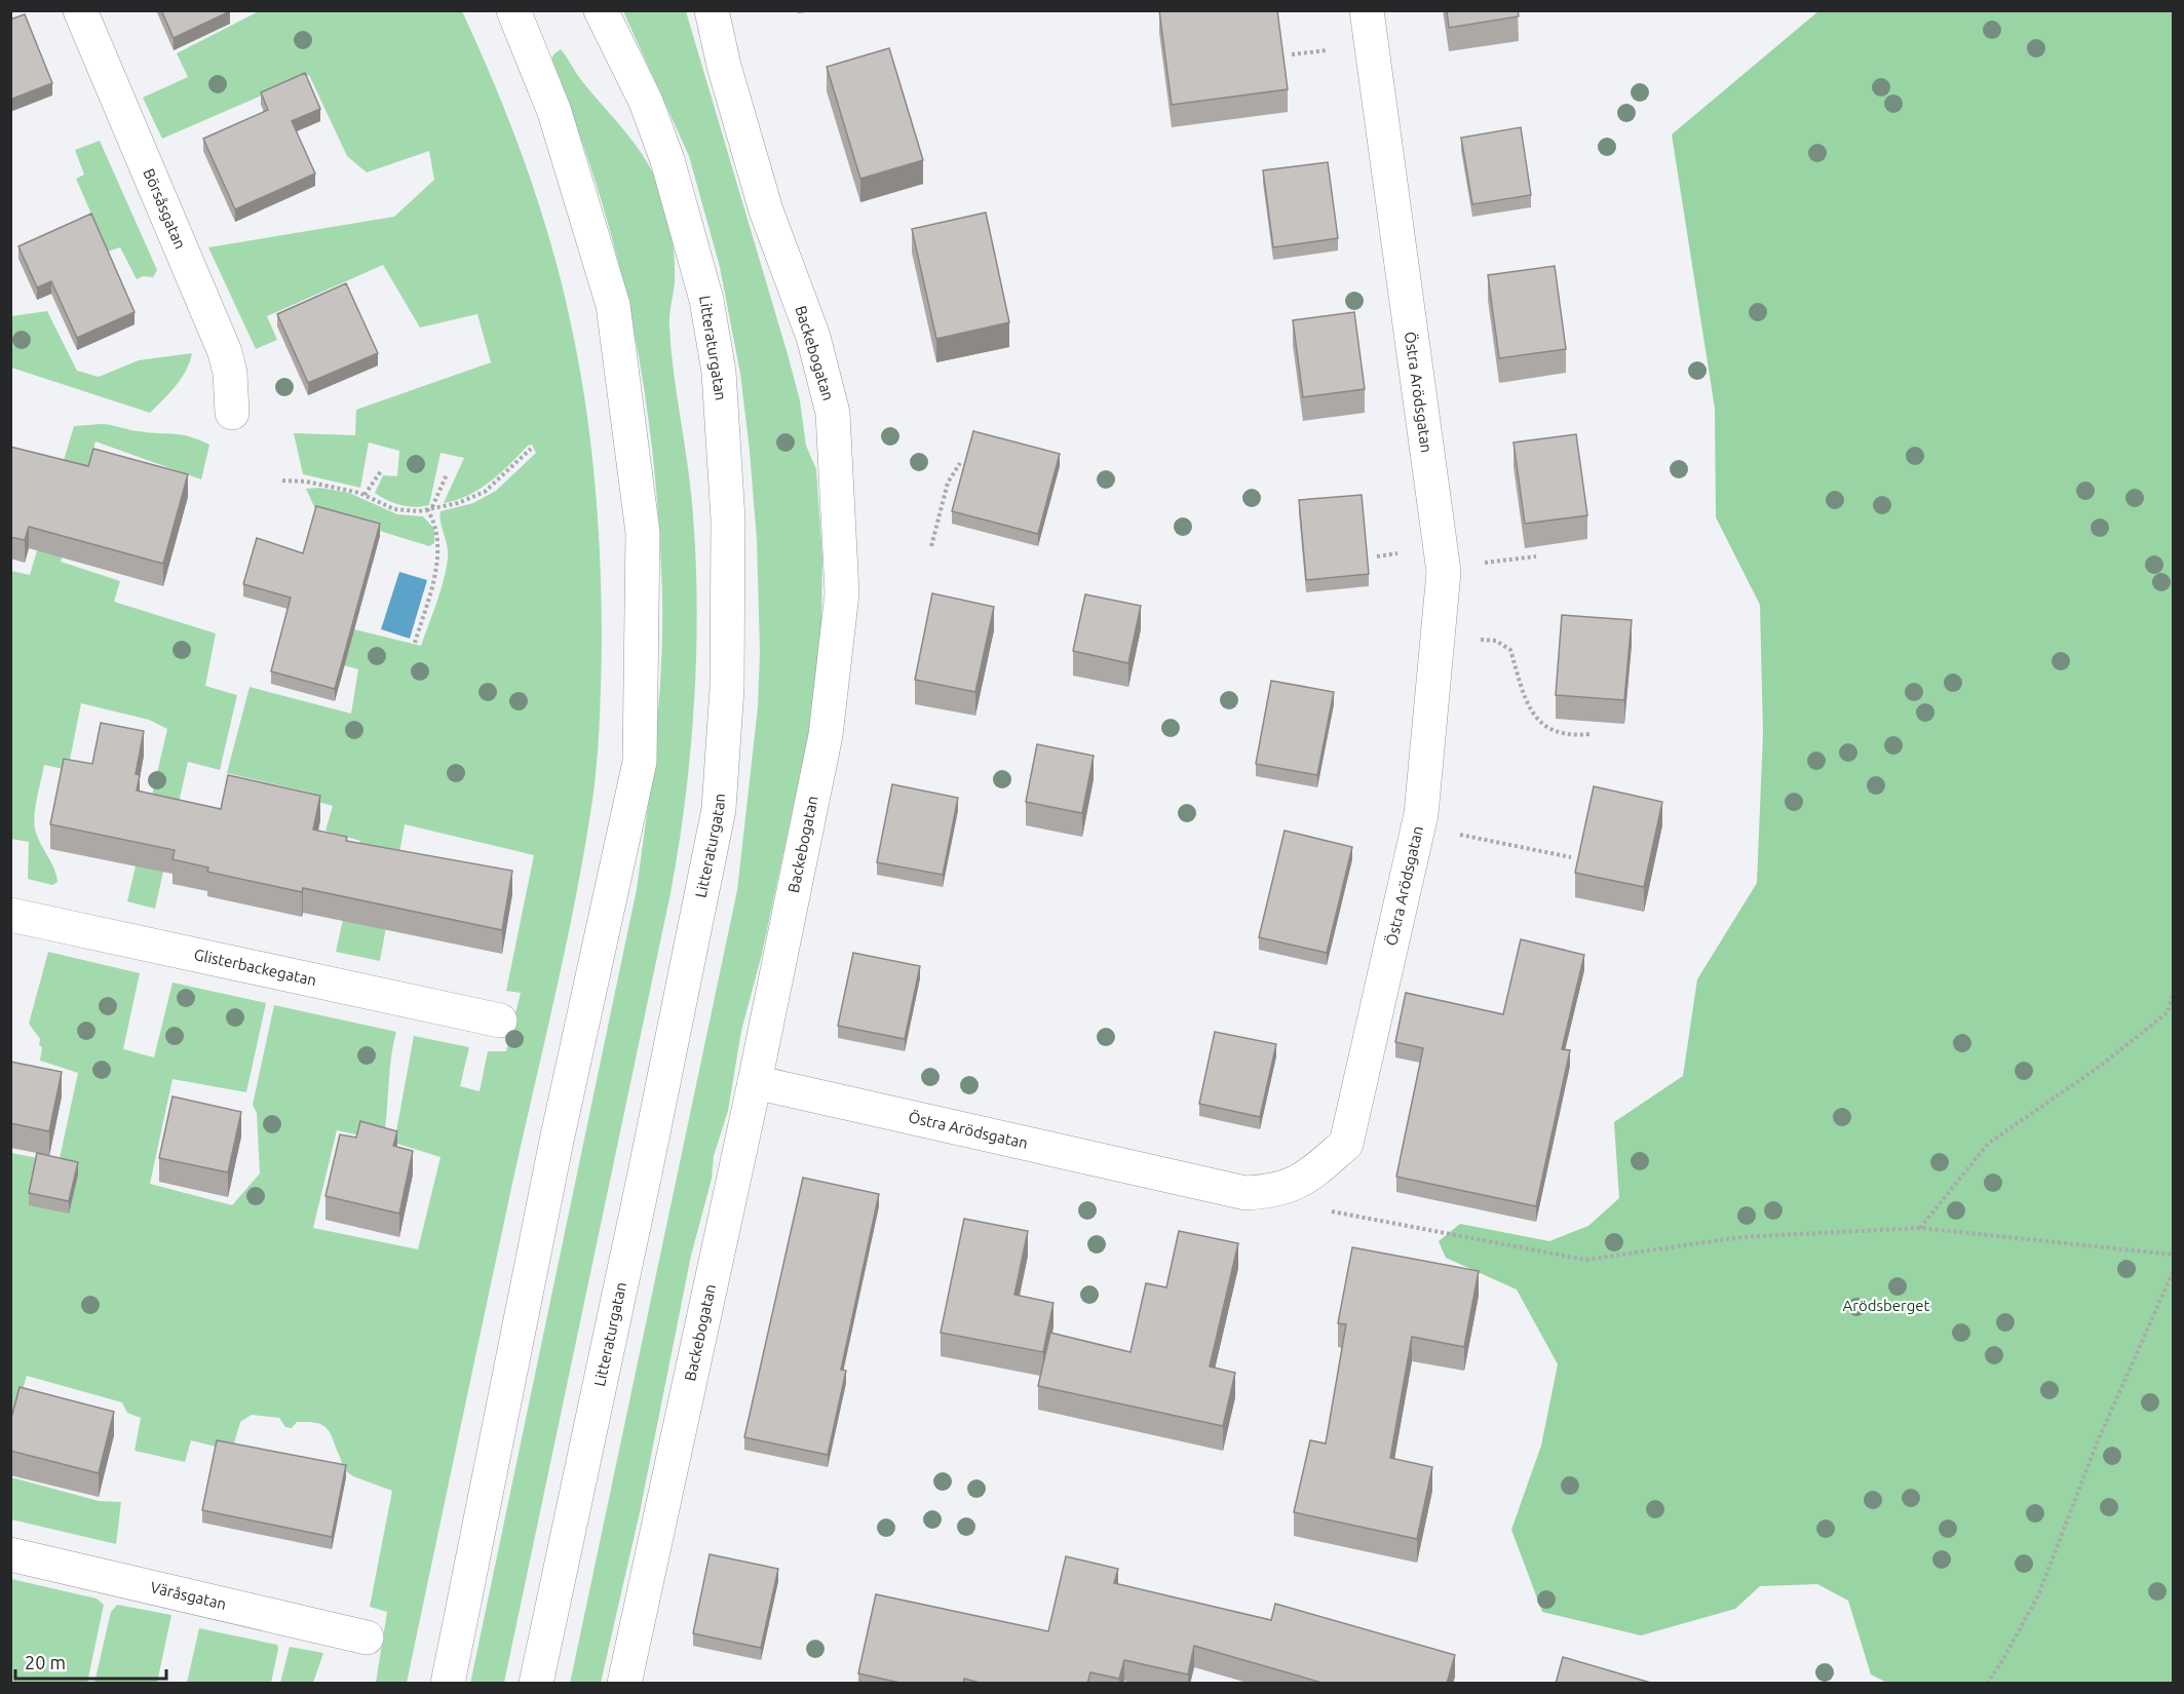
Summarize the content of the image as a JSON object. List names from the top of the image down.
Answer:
{
  "streets": {
    "street": [
      "Börsåsgatan",
      "Litteraturgatan",
      "Backebogatan",
      "Östra Arödsgatan",
      "Glisterbackegatan",
      "Väråsgatan"
    ]
  },
  "crossings": [
    ["Backebogatan", "Östra Arödsgatan"]
  ],
  "parks": ["Arödsberget"],
  "scale_bar": "20 m"
}
